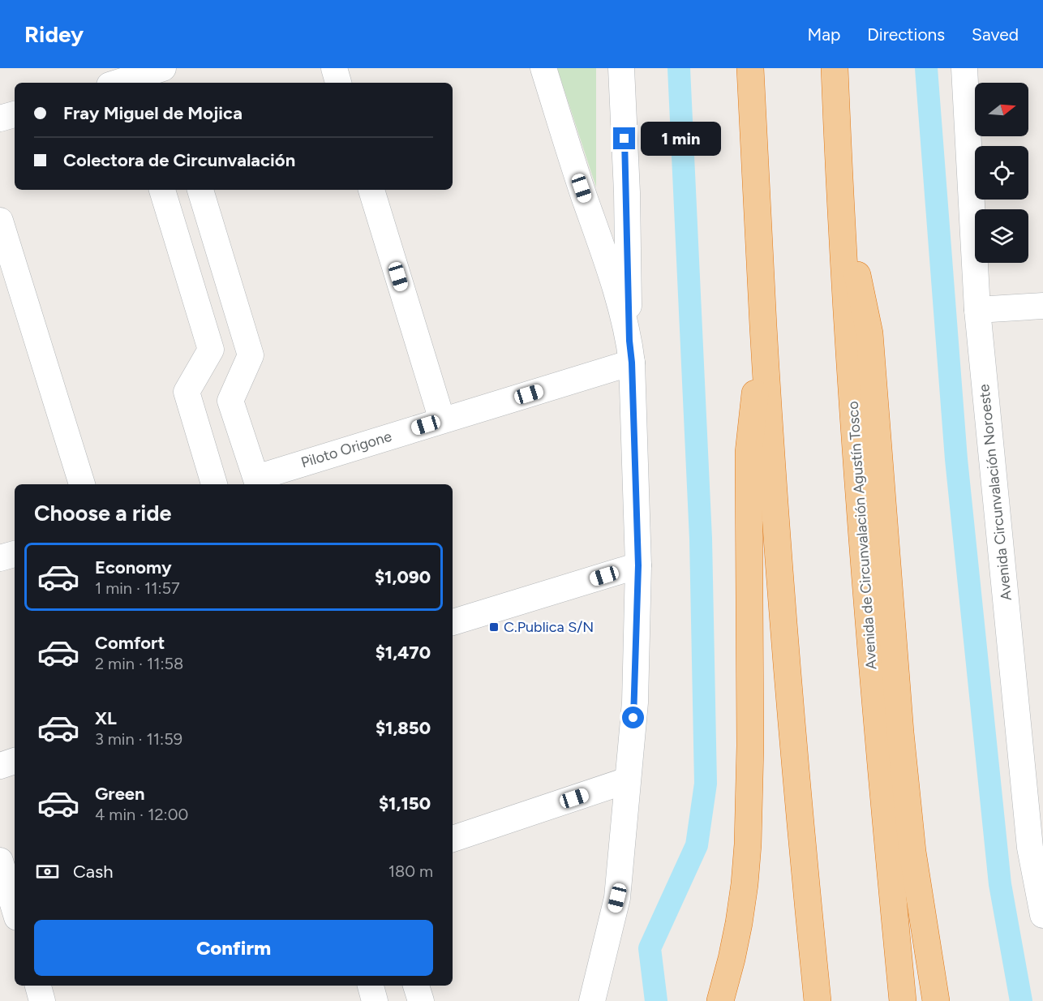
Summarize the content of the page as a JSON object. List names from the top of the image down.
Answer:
{
  "streets": {
    "highway": ["Avenida de Circunvalación Agustín Tosco"],
    "street": ["Piloto Origone", "Avenida Circunvalación Noroeste"]
  },
  "places": {
    "transit": ["C.Publica S/N"]
  },
  "north": "right",
  "page": {
    "header": "Ridey",
    "nav": ["Map", "Directions", "Saved"],
    "banner": ["Fray Miguel de Mojica", "Colectora de Circunvalación"],
    "bubble": "1 min",
    "heading": "Choose a ride",
    "list": [
      {
        "name": "Economy",
        "note": "1 min · 11:57",
        "value": "$1,090"
      },
      {
        "name": "Comfort",
        "note": "2 min · 11:58",
        "value": "$1,470"
      },
      {
        "name": "XL",
        "note": "3 min · 11:59",
        "value": "$1,850"
      },
      {
        "name": "Green",
        "note": "4 min · 12:00",
        "value": "$1,150"
      }
    ],
    "pay": ["Cash", "180 m"],
    "buttons": "Confirm"
  }
}
